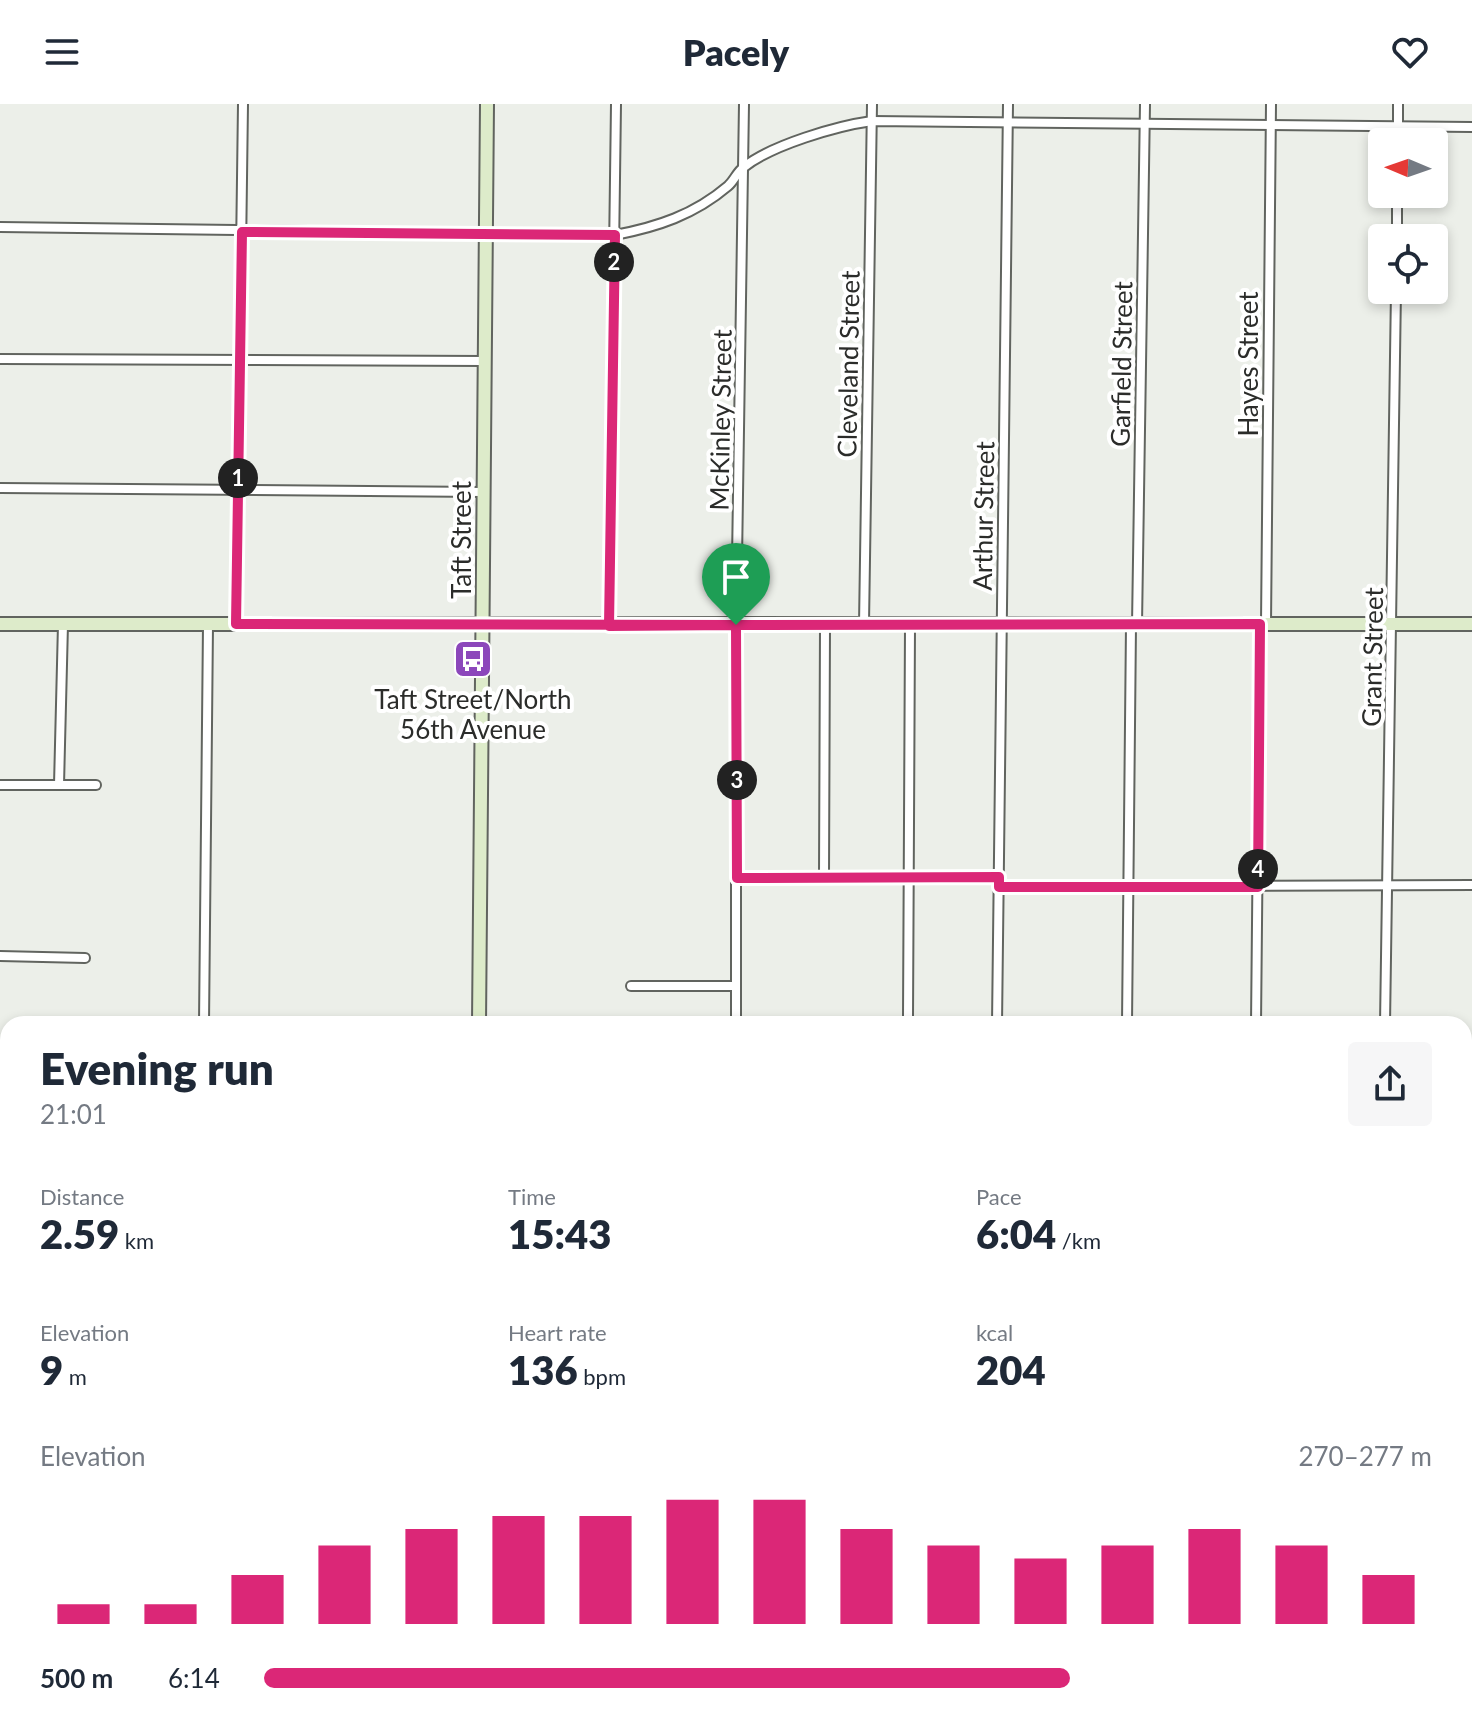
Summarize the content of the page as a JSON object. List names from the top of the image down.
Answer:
{
  "streets": {
    "street": [
      "Cleveland Street",
      "Garfield Street",
      "Hayes Street",
      "McKinley Street",
      "Arthur Street",
      "Taft Street",
      "Grant Street"
    ]
  },
  "places": {
    "bus stop": ["Taft Street/North 56th Avenue"]
  },
  "north": "left",
  "page": {
    "header": "Pacely",
    "pins": [
      "2",
      "1",
      "3",
      "4"
    ],
    "heading": ["Evening run", "21:01"],
    "stats": [
      ["Distance", "2.59 km"],
      ["Time", "15:43"],
      ["Pace", "6:04 /km"],
      ["Elevation", "9 m"],
      ["Heart rate", "136 bpm"],
      ["kcal", "204"]
    ],
    "chart": ["Elevation", "270–277 m"],
    "list": [
      {
        "name": "500 m",
        "note": "6:14"
      }
    ]
  }
}
